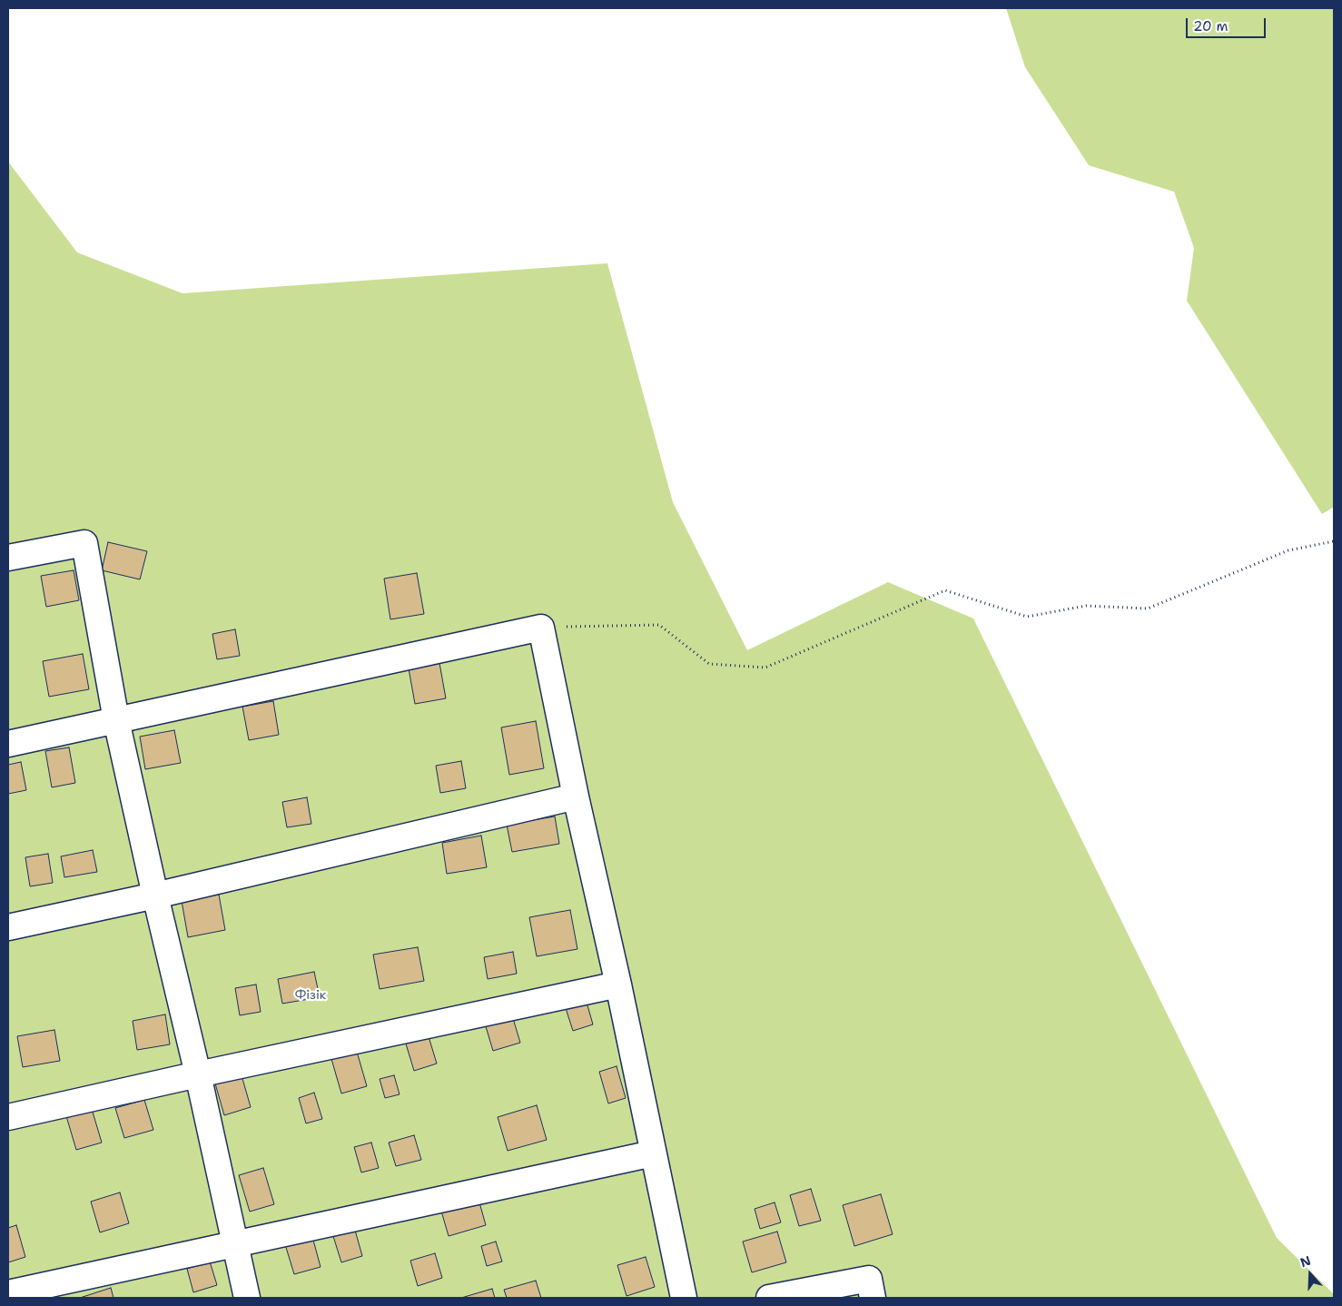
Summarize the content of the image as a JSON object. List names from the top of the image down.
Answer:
{
  "parks": ["Фізік"],
  "scale_bar": "20 m",
  "north": "top"
}
